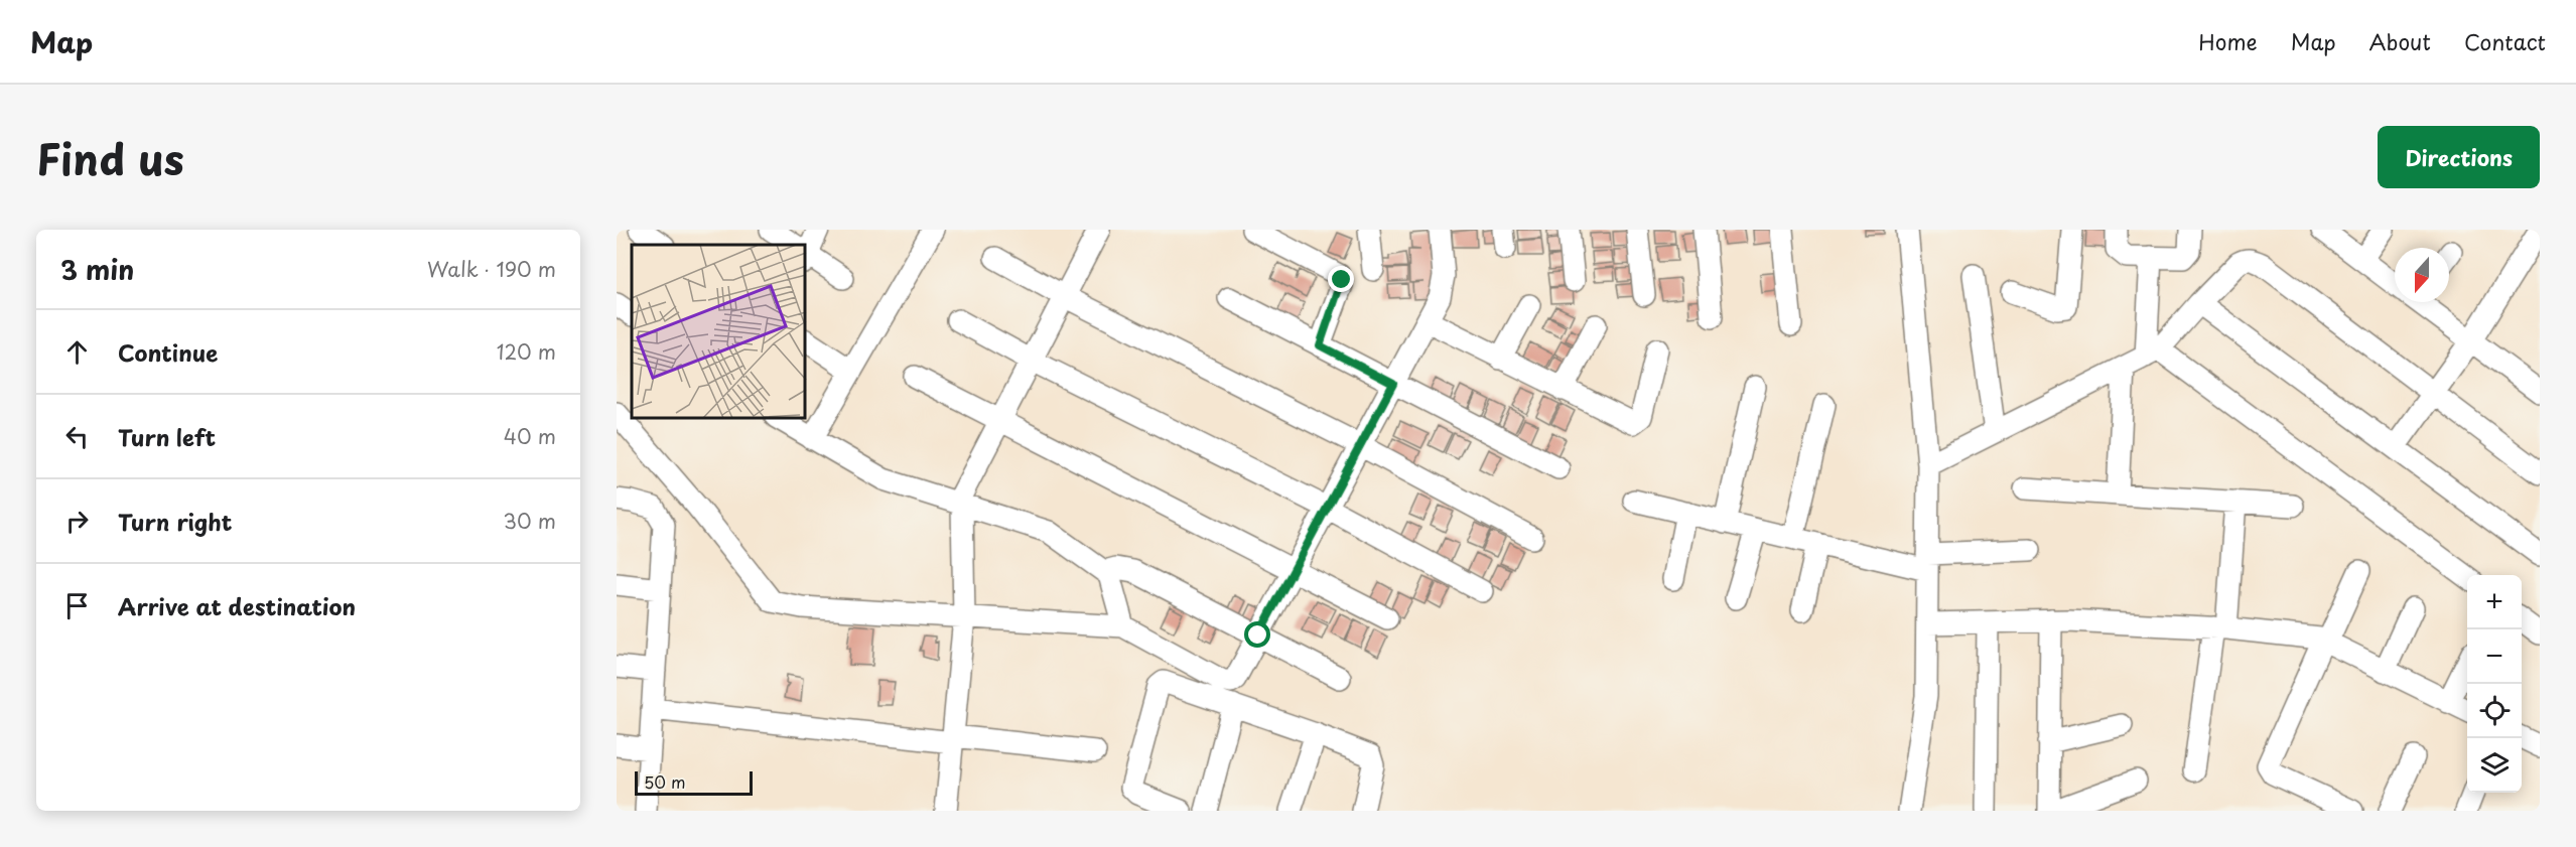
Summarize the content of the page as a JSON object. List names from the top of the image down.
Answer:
{
  "scale_bar": "50 m",
  "north": "bottom",
  "page": {
    "header": "Map",
    "nav": [
      "Home",
      "Map",
      "About",
      "Contact"
    ],
    "title": "Find us",
    "buttons": "Directions",
    "heading": ["3 min", "Walk · 190 m"],
    "list": [
      ["Continue", "120 m"],
      ["Turn left", "40 m"],
      ["Turn right", "30 m"],
      "Arrive at destination"
    ],
    "map_buttons": ["+", "−"],
    "scale": "50 m"
  }
}
